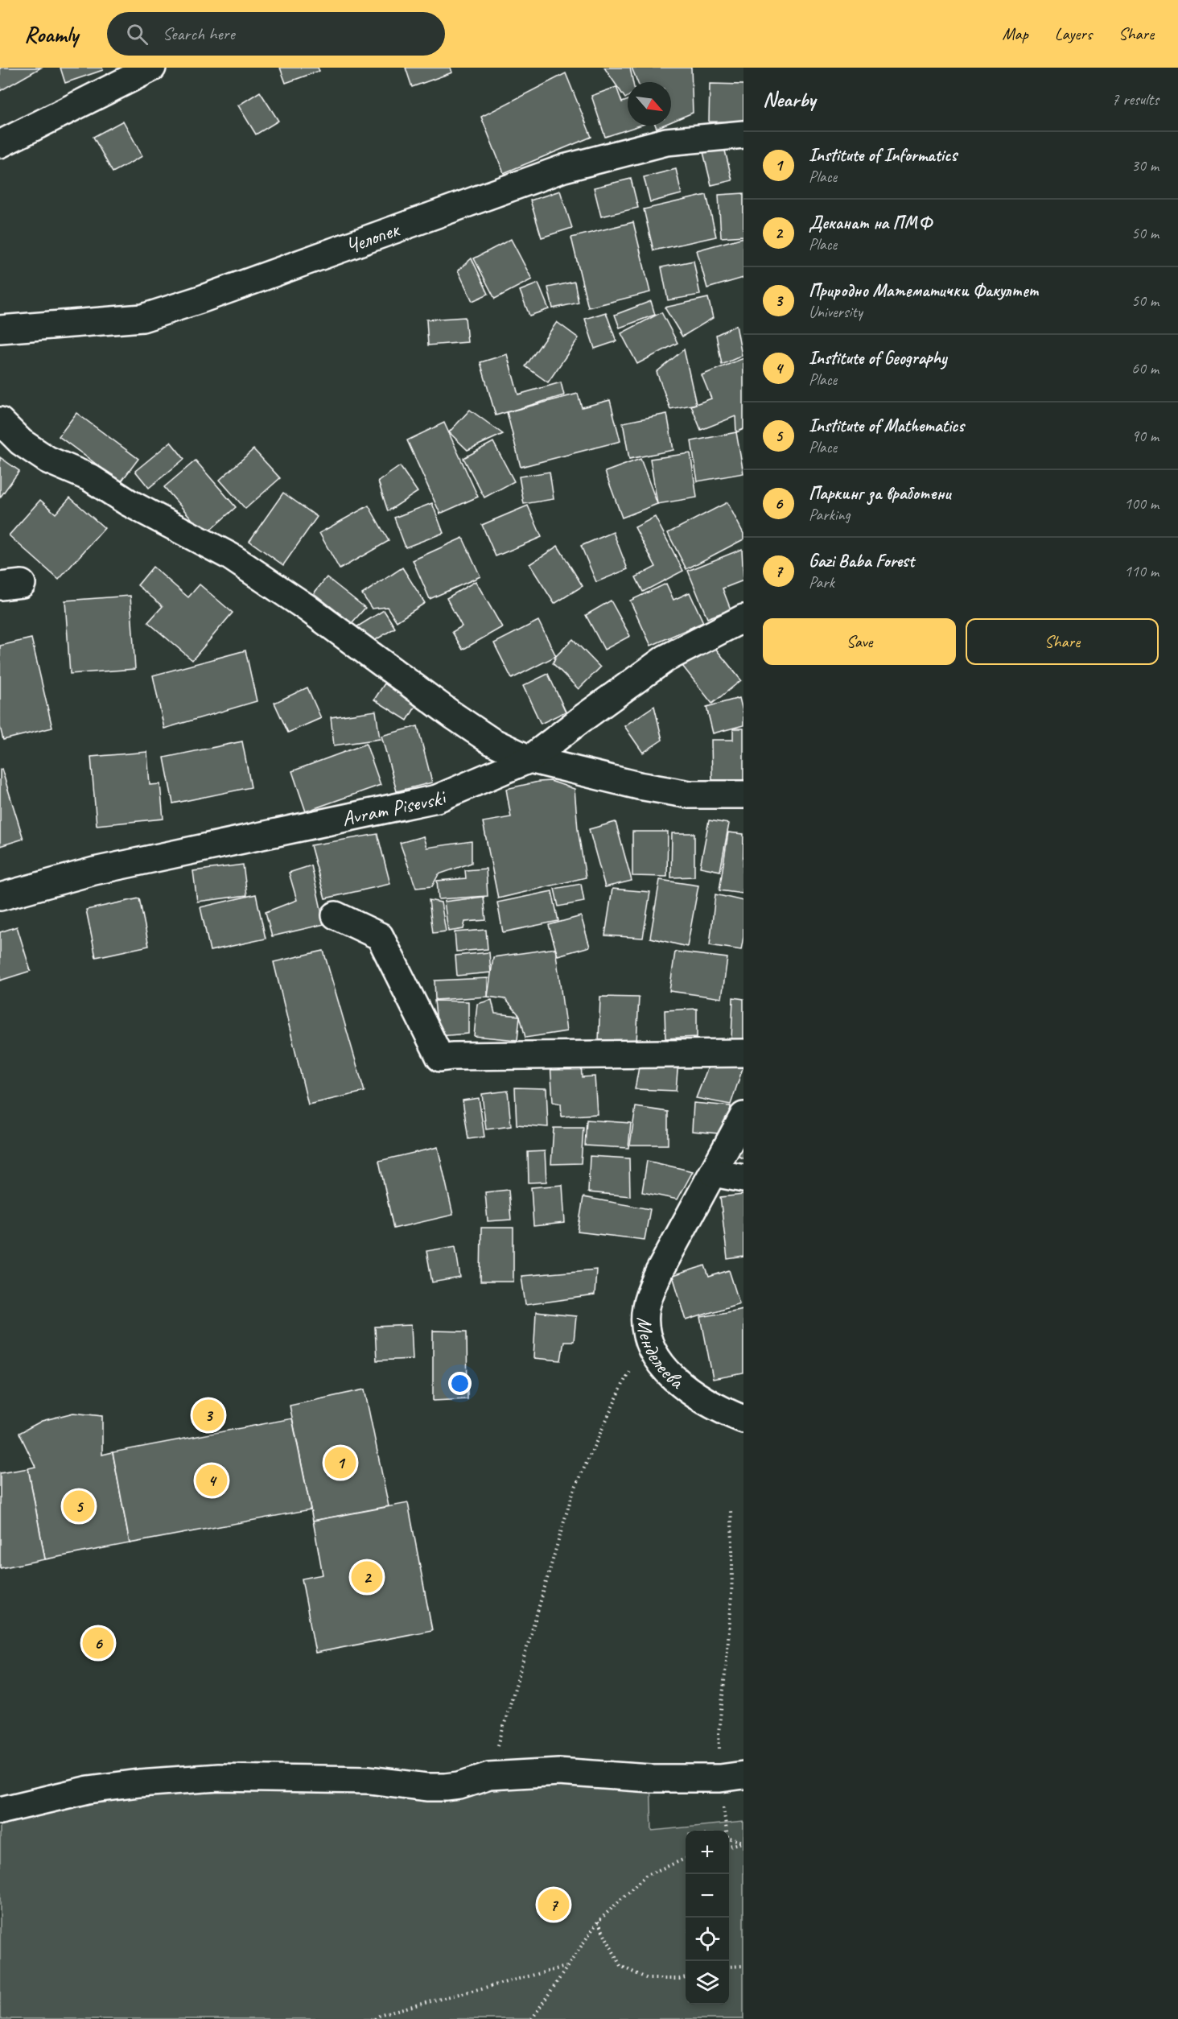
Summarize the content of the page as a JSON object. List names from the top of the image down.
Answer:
{
  "streets": {
    "street": ["Челопек", "Avram Pisevski", "Менделеева"]
  },
  "north": "bottom right",
  "page": {
    "header": "Roamly",
    "search": "Search here",
    "nav": ["Map", "Layers", "Share"],
    "heading": ["Nearby", "7 results"],
    "list": [
      {
        "mark": "1",
        "name": "Institute of Informatics",
        "note": "Place",
        "value": "30 m"
      },
      {
        "mark": "2",
        "name": "Деканат на ПМФ",
        "note": "Place",
        "value": "50 m"
      },
      {
        "mark": "3",
        "name": "Природно Математички Факултет",
        "note": "University",
        "value": "50 m"
      },
      {
        "mark": "4",
        "name": "Institute of Geography",
        "note": "Place",
        "value": "60 m"
      },
      {
        "mark": "5",
        "name": "Institute of Mathematics",
        "note": "Place",
        "value": "90 m"
      },
      {
        "mark": "6",
        "name": "Паркинг за вработени",
        "note": "Parking",
        "value": "100 m"
      },
      {
        "mark": "7",
        "name": "Gazi Baba Forest",
        "note": "Park",
        "value": "110 m"
      }
    ],
    "buttons": ["Save", "Share"],
    "pins": [
      "3",
      "1",
      "4",
      "5",
      "2",
      "6",
      "7"
    ],
    "map_buttons": ["+", "−"]
  }
}
